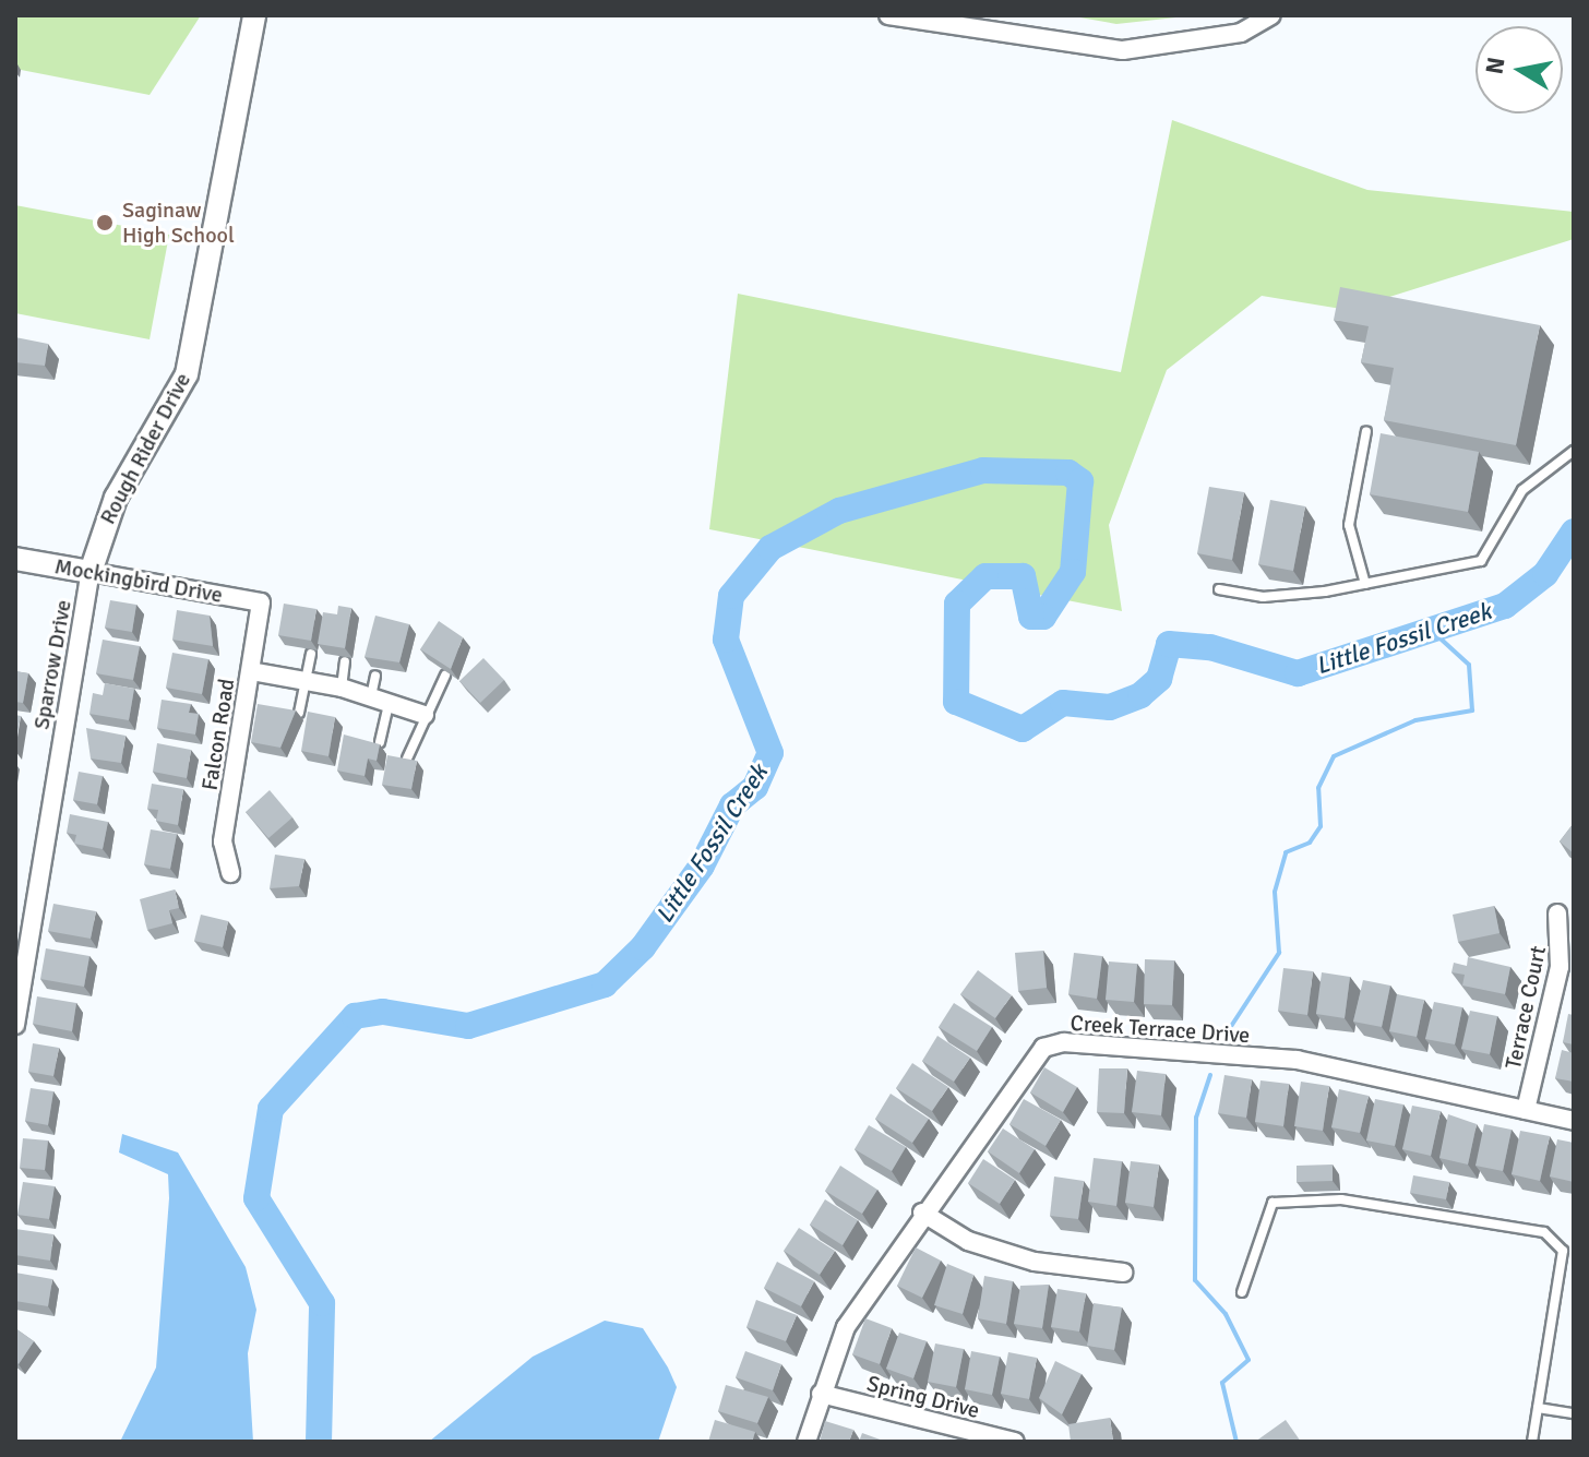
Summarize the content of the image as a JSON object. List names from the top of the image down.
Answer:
{
  "streets": {
    "street": [
      "Rough Rider Drive",
      "Mockingbird Drive",
      "Sparrow Drive",
      "Falcon Road",
      "Terrace Court",
      "Creek Terrace Drive",
      "Spring Drive"
    ]
  },
  "crossings": [
    ["Rough Rider Drive", "Mockingbird Drive"],
    ["Rough Rider Drive", "Sparrow Drive"],
    ["Mockingbird Drive", "Sparrow Drive"],
    ["Mockingbird Drive", "Falcon Road"],
    ["Terrace Court", "Creek Terrace Drive"],
    ["Creek Terrace Drive", "Spring Drive"]
  ],
  "water": ["Little Fossil Creek"],
  "places": ["Saginaw High School"],
  "north": "left"
}
